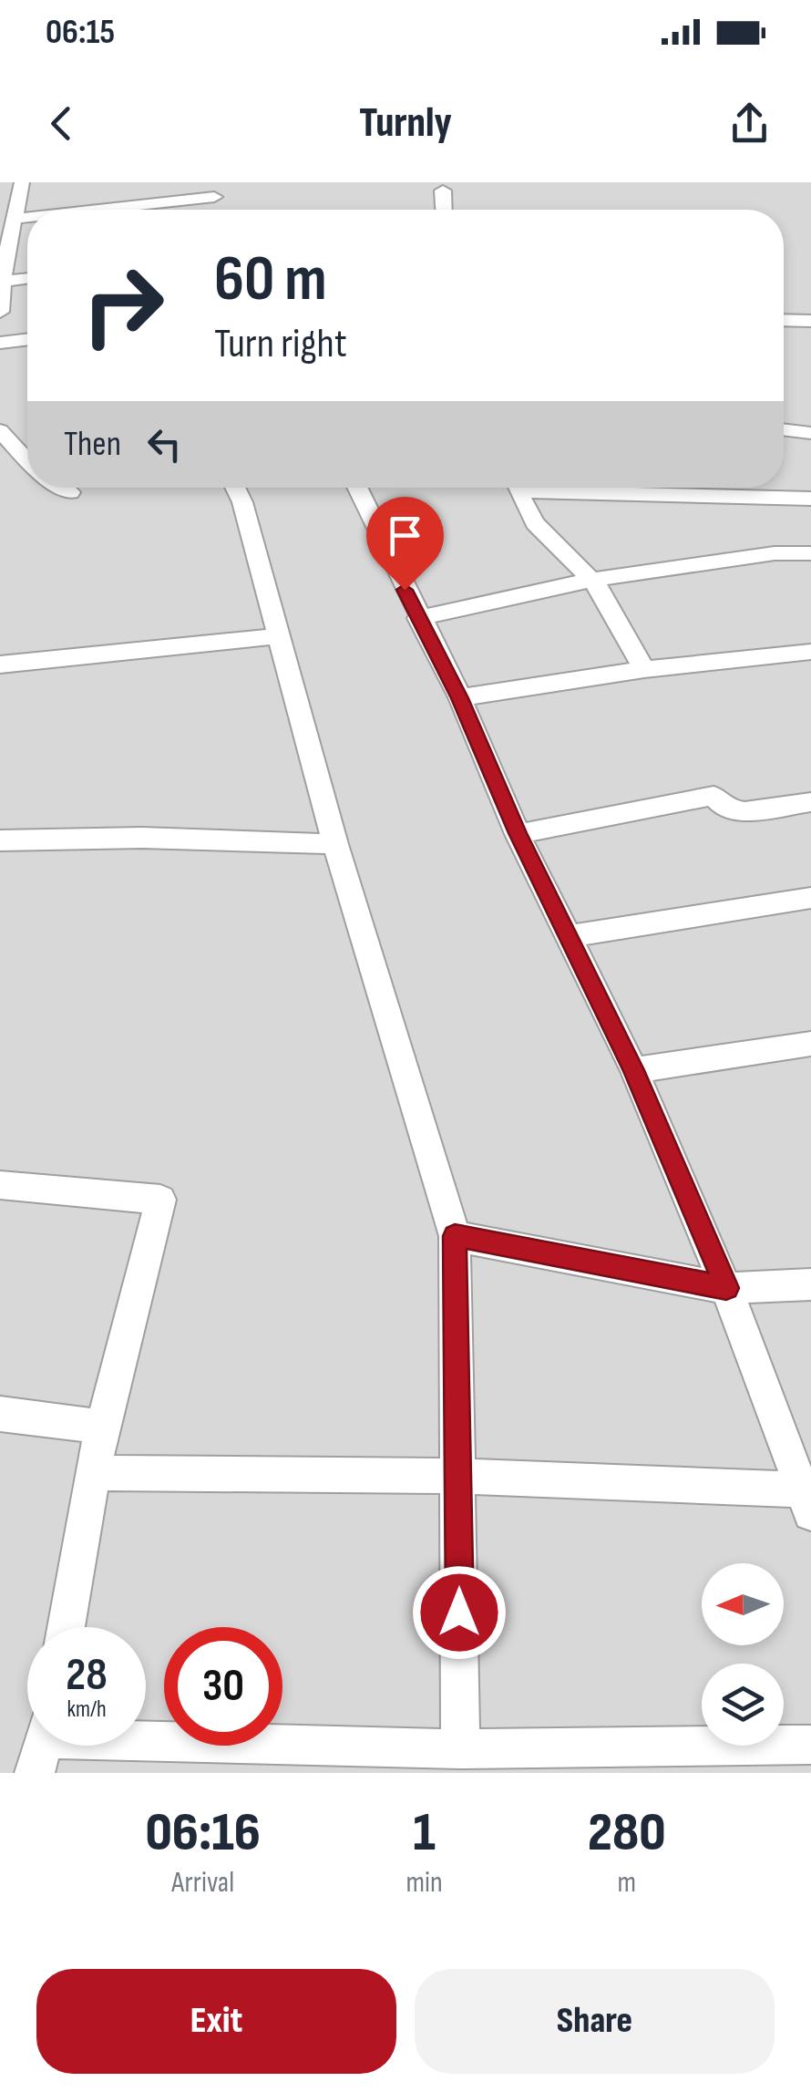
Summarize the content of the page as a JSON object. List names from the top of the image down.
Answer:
{
  "north": "left",
  "page": {
    "status": "06:15",
    "header": "Turnly",
    "turn": ["60 m", "Turn right"],
    "then": "Then",
    "speed": "28 km/h",
    "limit": "30",
    "eta": [
      "06:16",
      "Arrival",
      "1",
      "min",
      "280",
      "m"
    ],
    "buttons": ["Exit", "Share"]
  }
}
